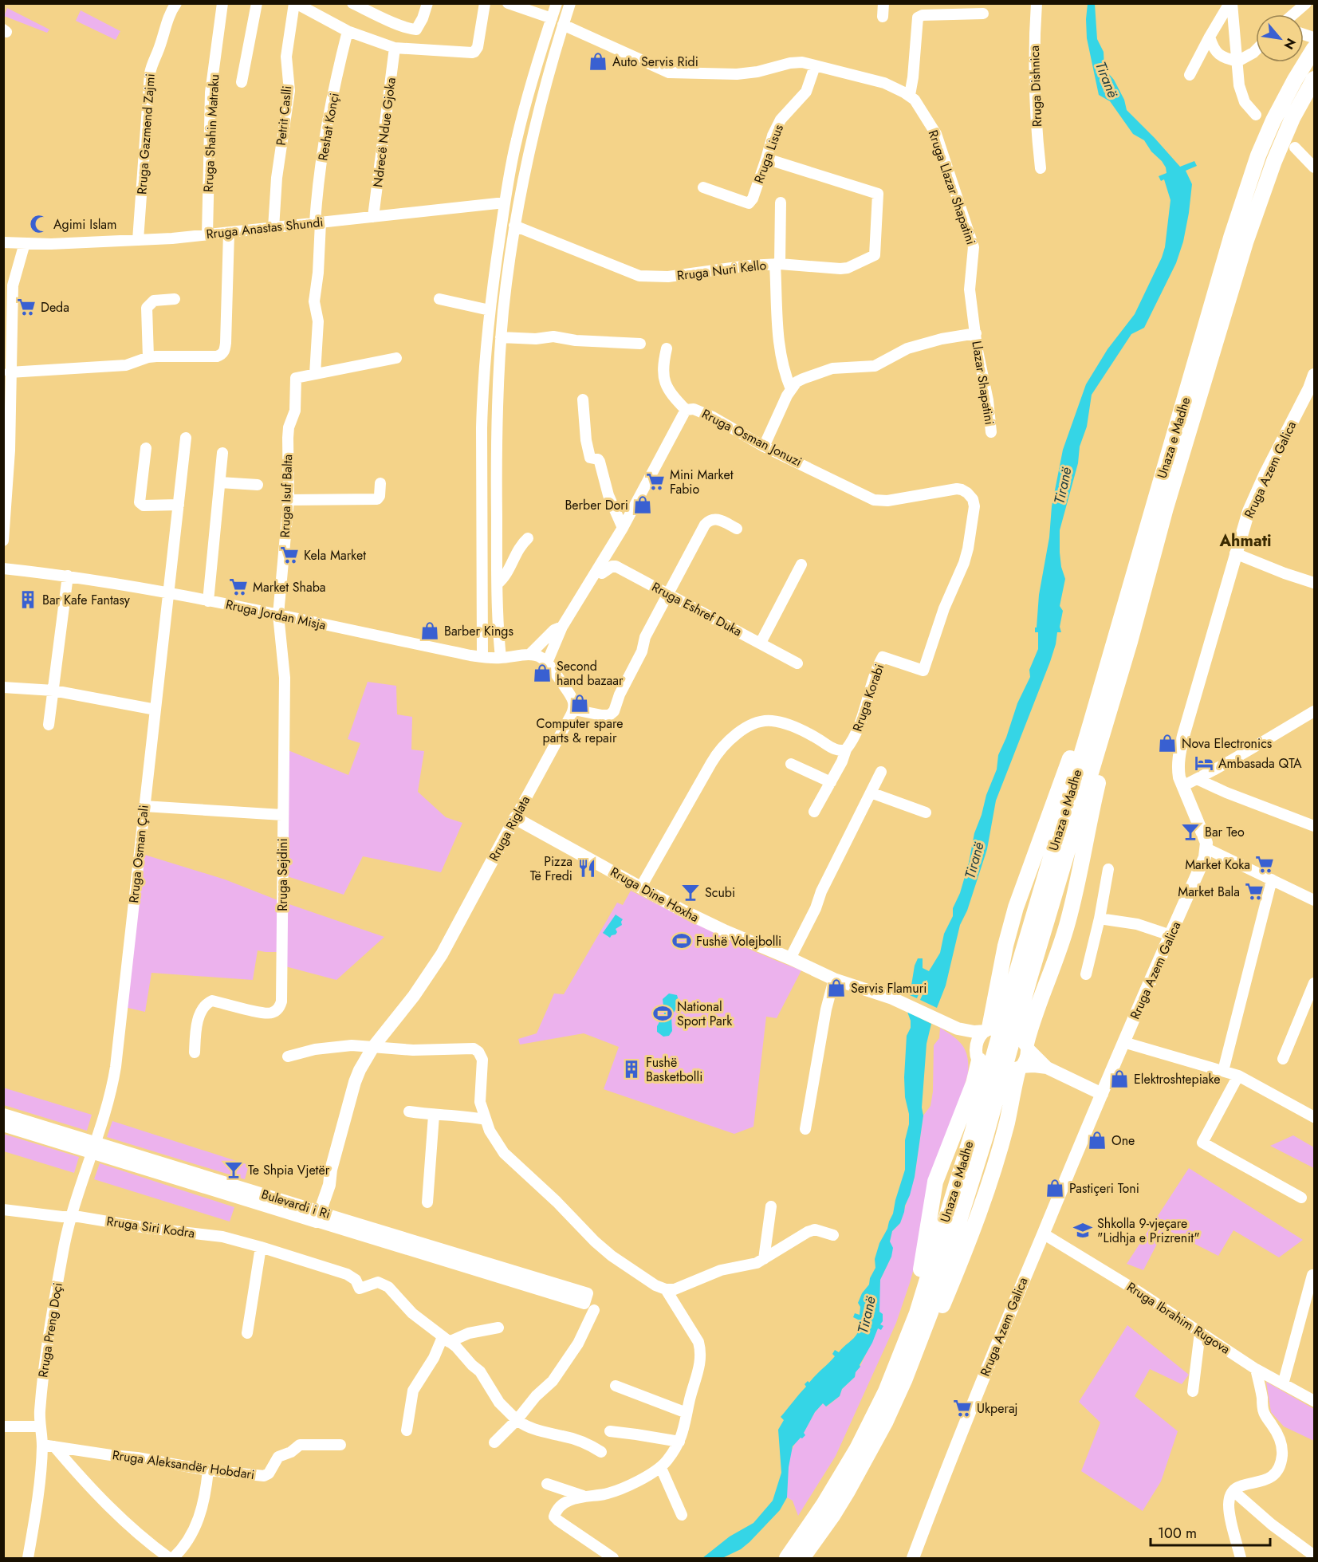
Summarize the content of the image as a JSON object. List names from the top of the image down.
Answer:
{
  "streets": {
    "highway": ["Unaza e Madhe"],
    "main road": [
      "Rruga Azem Galica",
      "Rruga Riglata",
      "Rruga Dine Hoxha",
      "Bulevardi i Ri"
    ],
    "street": [
      "Rruga Dishnica",
      "Petrit Caslli",
      "Reshat Konçi",
      "Ndrecë Ndue Gjoka",
      "Rruga Shahin Matraku",
      "Rruga Gazmend Zajmi",
      "Rruga Lisus",
      "Rruga Llazar Shapatini",
      "Rruga Anastas Shundi",
      "Rruga Nuri Kello",
      "Llazar Shapatini",
      "Rruga Osman Jonuzi",
      "Rruga Isuf Balta",
      "Rruga Eshref Duka",
      "Rruga Jordan Misja",
      "Rruga Korabi",
      "Rruga Osman Çali",
      "Rruga Sejdini",
      "Rruga Siri Kodra",
      "Rruga Ibrahim Rugova",
      "Rruga Preng Doçi",
      "Rruga Aleksandër Hobdari"
    ]
  },
  "crossings": [
    ["Petrit Caslli", "Rruga Anastas Shundi"],
    ["Reshat Konçi", "Rruga Anastas Shundi"],
    ["Ndrecë Ndue Gjoka", "Rruga Anastas Shundi"],
    ["Rruga Shahin Matraku", "Rruga Anastas Shundi"],
    ["Rruga Gazmend Zajmi", "Rruga Anastas Shundi"],
    ["Rruga Lisus", "Rruga Llazar Shapatini"],
    ["Rruga Lisus", "Rruga Nuri Kello"],
    ["Rruga Llazar Shapatini", "Llazar Shapatini"],
    ["Rruga Osman Jonuzi", "Rruga Eshref Duka"],
    ["Rruga Osman Jonuzi", "Rruga Korabi"],
    ["Rruga Azem Galica", "Rruga Dine Hoxha"],
    ["Rruga Azem Galica", "Rruga Ibrahim Rugova"],
    ["Rruga Isuf Balta", "Rruga Jordan Misja"],
    ["Rruga Isuf Balta", "Rruga Sejdini"],
    ["Rruga Jordan Misja", "Rruga Osman Çali"],
    ["Rruga Jordan Misja", "Rruga Sejdini"],
    ["Rruga Riglata", "Rruga Dine Hoxha"],
    ["Rruga Osman Çali", "Bulevardi i Ri"],
    ["Rruga Osman Çali", "Rruga Preng Doçi"],
    ["Bulevardi i Ri", "Rruga Preng Doçi"],
    ["Rruga Siri Kodra", "Rruga Preng Doçi"],
    ["Rruga Preng Doçi", "Rruga Aleksandër Hobdari"]
  ],
  "districts": ["Ahmati"],
  "water": ["Tiranë"],
  "places": {
    "shop": [
      "Auto Servis Ridi",
      "Berber Dori",
      "Barber Kings",
      "Second hand bazaar",
      "Computer spare parts & repair",
      "Nova Electronics",
      "Servis Flamuri",
      "Elektroshtepiake",
      "One",
      "Pastiçeri Toni"
    ],
    "mosque": ["Agimi Islam"],
    "supermarket": [
      "Deda",
      "Mini Market Fabio",
      "Kela Market",
      "Market Shaba",
      "Market Koka",
      "Market Bala",
      "Ukperaj"
    ],
    "building": ["Bar Kafe Fantasy", "Fushë Basketbolli"],
    "hotel": ["Ambasada QTA"],
    "bar": ["Bar Teo", "Scubi", "Te Shpia Vjetër"],
    "restaurant": ["Pizza Të Fredi"],
    "sports": ["Fushë Volejbolli", "National Sport Park"],
    "school or university": ["Shkolla 9-vjeçare \"Lidhja e Prizrenit\""]
  },
  "scale_bar": "100 m",
  "north": "bottom right"
}
